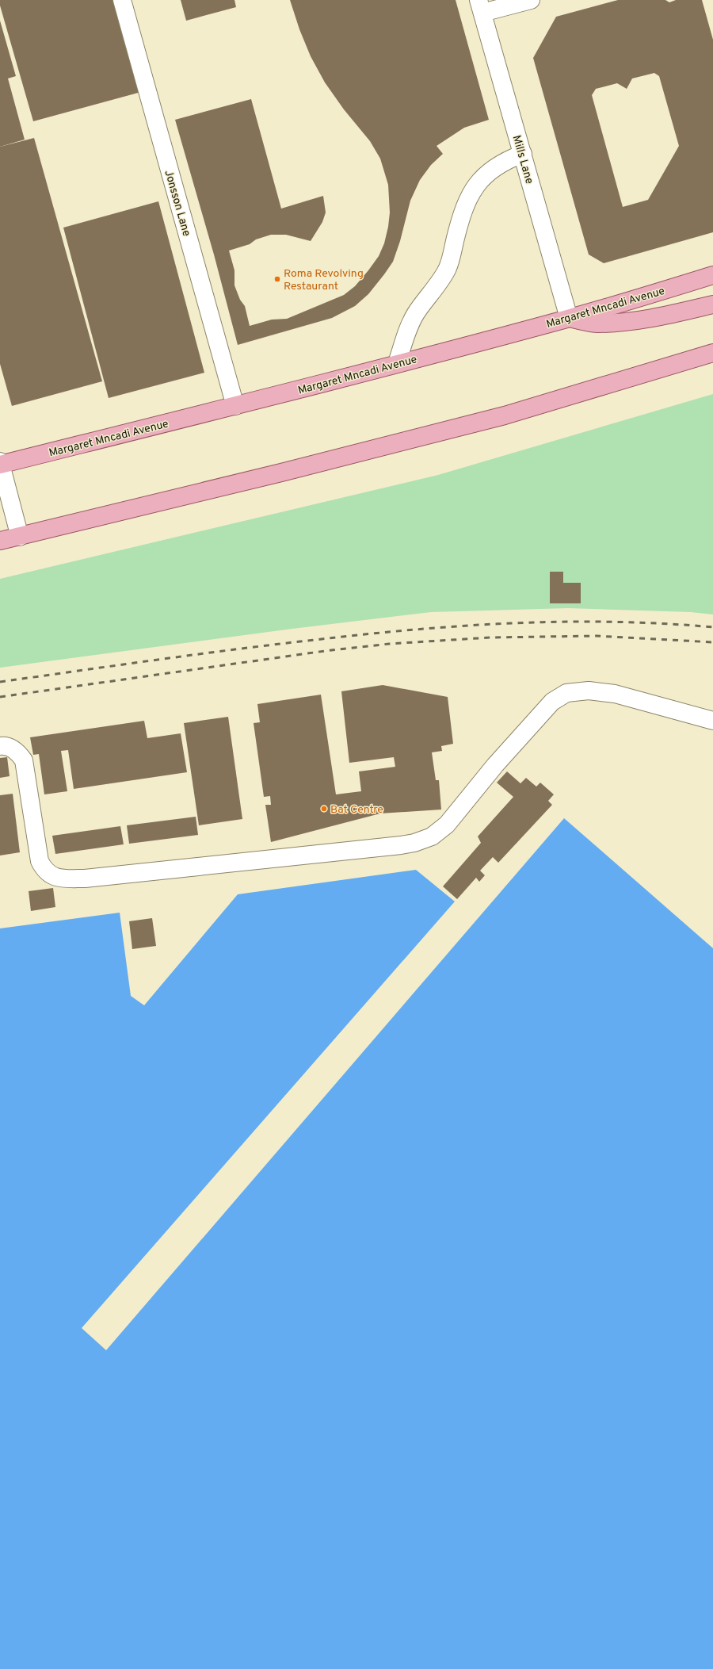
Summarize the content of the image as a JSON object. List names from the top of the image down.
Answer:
{
  "streets": {
    "main road": ["Margaret Mncadi Avenue"],
    "street": ["Mills Lane", "Jonsson Lane"]
  },
  "crossings": [
    ["Mills Lane", "Margaret Mncadi Avenue"],
    ["Jonsson Lane", "Margaret Mncadi Avenue"]
  ],
  "places": ["Roma Revolving Restaurant", "Bat Centre"]
}
